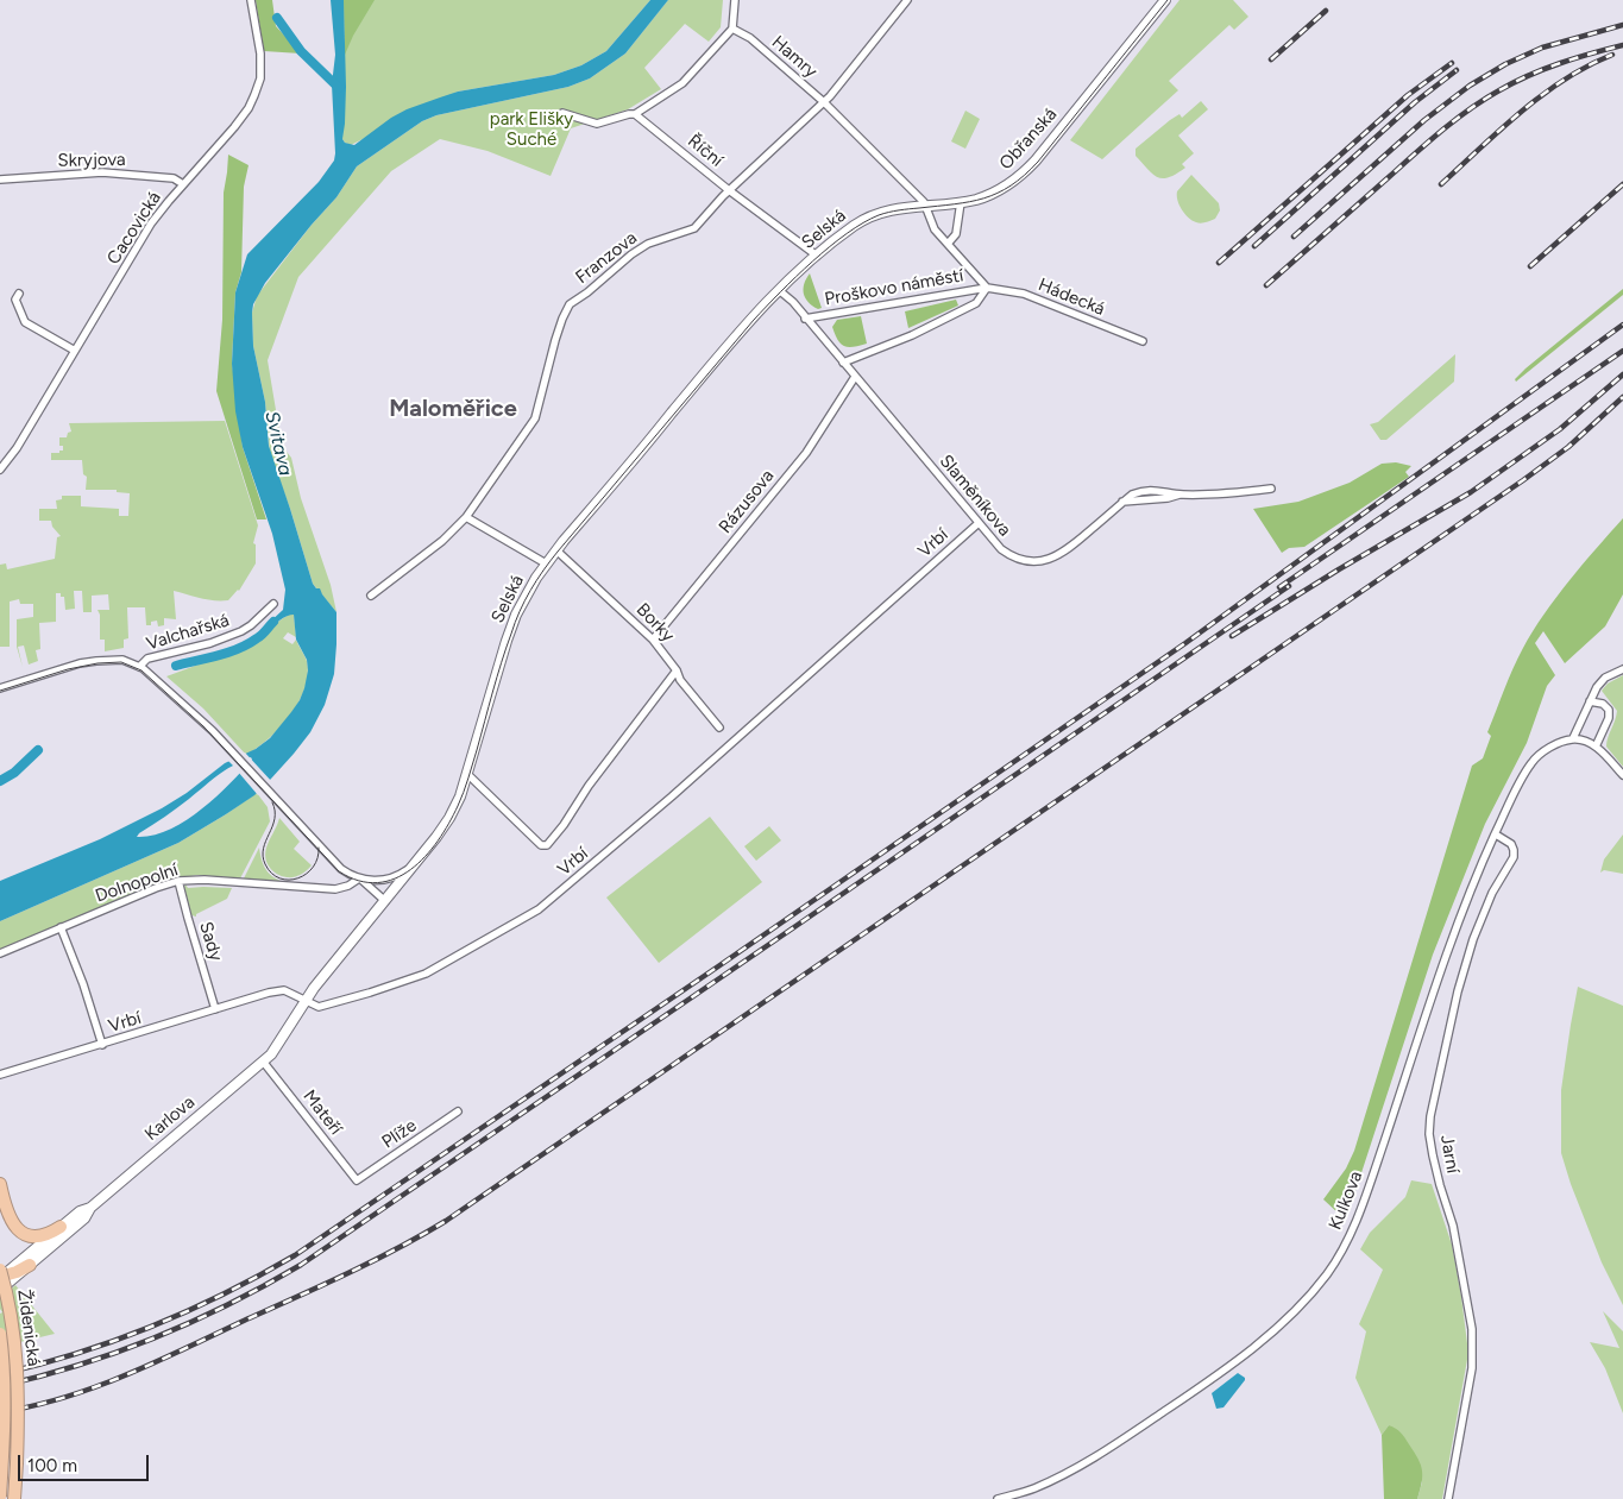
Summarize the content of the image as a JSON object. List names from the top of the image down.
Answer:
{
  "streets": {
    "highway": ["Židenická"],
    "main road": ["Obřanská", "Selská", "Karlova"],
    "street": [
      "Hamry",
      "Říční",
      "Skryjova",
      "Cacovická",
      "Franzova",
      "Proškovo náměstí",
      "Hádecká",
      "Slaměníkova",
      "Rázusova",
      "Vrbí",
      "Borky",
      "Valchařská",
      "Dolnopolní",
      "Sady",
      "Mateří",
      "Plíže",
      "Jarní",
      "Kulkova"
    ]
  },
  "crossings": [
    ["Hamry", "Obřanská"],
    ["Hamry", "Franzova"],
    ["Hamry", "Proškovo náměstí"],
    ["Obřanská", "Selská"],
    ["Obřanská", "Proškovo náměstí"],
    ["Říční", "Selská"],
    ["Říční", "Franzova"],
    ["Skryjova", "Cacovická"],
    ["Selská", "Proškovo náměstí"],
    ["Selská", "Vrbí"],
    ["Selská", "Borky"],
    ["Selská", "Dolnopolní"],
    ["Selská", "Karlova"],
    ["Proškovo náměstí", "Hádecká"],
    ["Proškovo náměstí", "Slaměníkova"],
    ["Proškovo náměstí", "Rázusova"],
    ["Slaměníkova", "Rázusova"],
    ["Slaměníkova", "Vrbí"],
    ["Rázusova", "Borky"],
    ["Vrbí", "Dolnopolní"],
    ["Vrbí", "Sady"],
    ["Valchařská", "Dolnopolní"],
    ["Dolnopolní", "Sady"],
    ["Mateří", "Karlova"],
    ["Mateří", "Plíže"],
    ["Karlova", "Židenická"],
    ["Jarní", "Kulkova"]
  ],
  "districts": ["Maloměřice"],
  "water": ["Svitava"],
  "parks": ["park Elišky Suché"],
  "scale_bar": "100 m"
}
